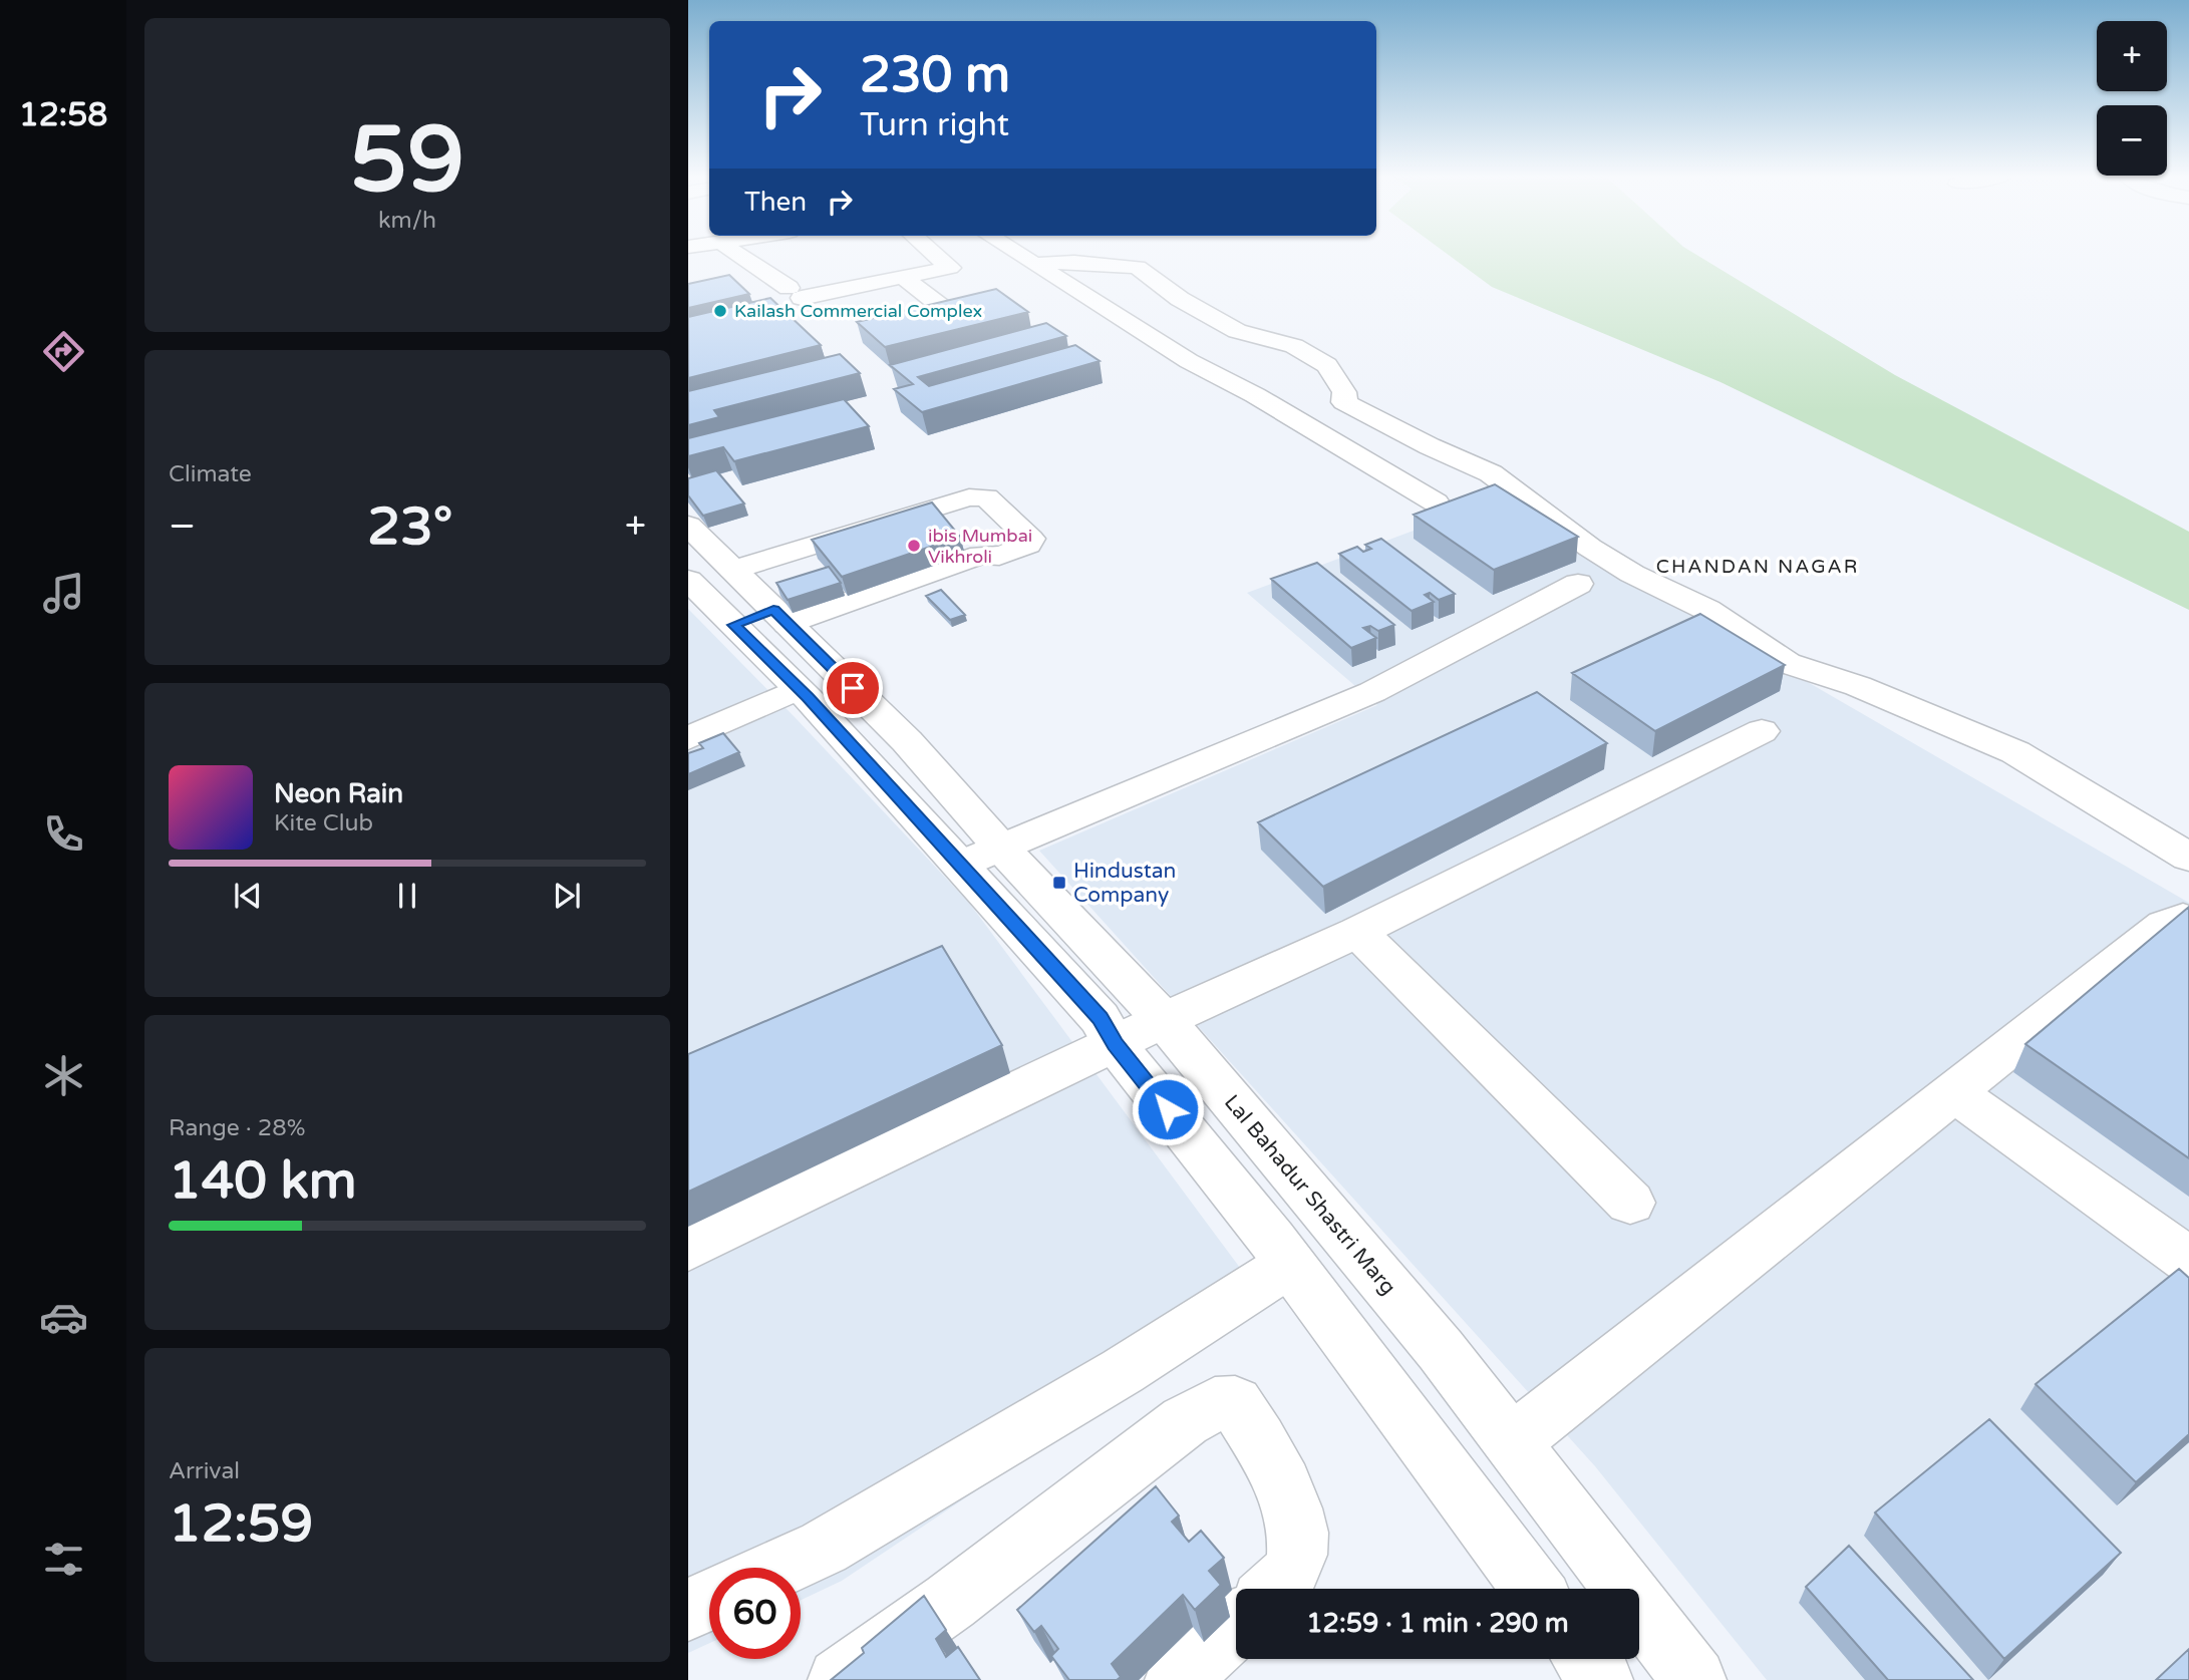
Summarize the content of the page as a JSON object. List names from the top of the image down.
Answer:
{
  "streets": {
    "street": ["Lal Bahadur Shastri Marg"]
  },
  "districts": ["CHANDAN NAGAR"],
  "places": {
    "other": ["Kailash Commercial Complex", "ibis Mumbai Vikhroli"],
    "transit": ["Hindustan Company"]
  },
  "page": {
    "tabs": "12:58",
    "tile": [
      ["59", "km/h"],
      "Climate",
      ["Range · 28%", "140 km"],
      ["Arrival", "12:59"]
    ],
    "map_buttons": ["+", "−"],
    "turn": ["230 m", "Turn right"],
    "then": "Then",
    "heat": ["−", "23°", "+"],
    "song": ["Neon Rain", "Kite Club"],
    "limit": "60",
    "trip": "12:59 · 1 min · 290 m"
  }
}
